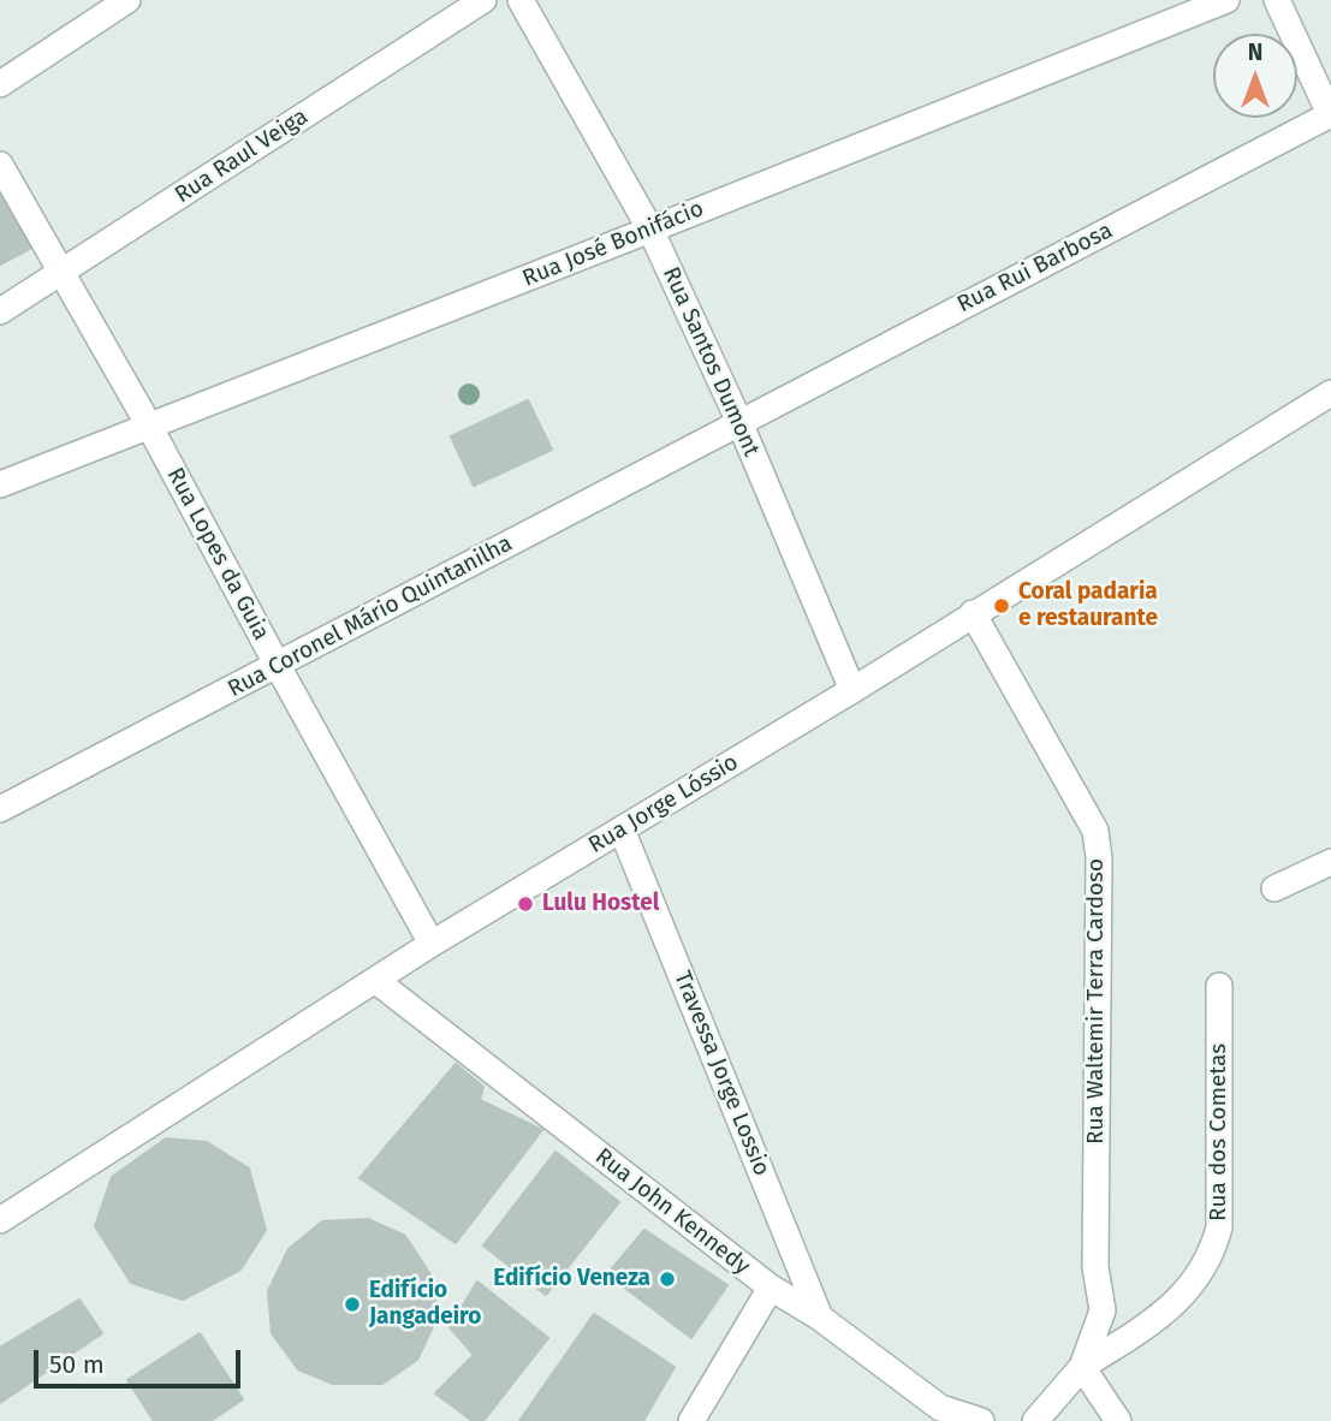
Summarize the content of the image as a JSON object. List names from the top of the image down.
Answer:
{
  "streets": {
    "street": [
      "Rua Raul Veiga",
      "Rua José Bonifácio",
      "Rua Rui Barbosa",
      "Rua Santos Dumont",
      "Rua Lopes da Guia",
      "Rua Coronel Mário Quintanilha",
      "Rua Jorge Lóssio",
      "Rua Waltemir Terra Cardoso",
      "Travessa Jorge Lossio",
      "Rua dos Cometas",
      "Rua John Kennedy"
    ]
  },
  "crossings": [
    ["Rua Raul Veiga", "Rua Lopes da Guia"],
    ["Rua José Bonifácio", "Rua Santos Dumont"],
    ["Rua José Bonifácio", "Rua Lopes da Guia"],
    ["Rua Rui Barbosa", "Rua Santos Dumont"],
    ["Rua Rui Barbosa", "Rua Coronel Mário Quintanilha"],
    ["Rua Santos Dumont", "Rua Coronel Mário Quintanilha"],
    ["Rua Santos Dumont", "Rua Jorge Lóssio"],
    ["Rua Lopes da Guia", "Rua Coronel Mário Quintanilha"],
    ["Rua Lopes da Guia", "Rua Jorge Lóssio"],
    ["Rua Jorge Lóssio", "Rua Waltemir Terra Cardoso"],
    ["Rua Jorge Lóssio", "Travessa Jorge Lossio"],
    ["Rua Jorge Lóssio", "Rua John Kennedy"],
    ["Rua Waltemir Terra Cardoso", "Rua dos Cometas"],
    ["Travessa Jorge Lossio", "Rua John Kennedy"]
  ],
  "places": [
    "Coral padaria e restaurante",
    "Lulu Hostel",
    "Edifício Veneza",
    "Edifício Jangadeiro"
  ],
  "scale_bar": "50 m",
  "north": "top"
}
